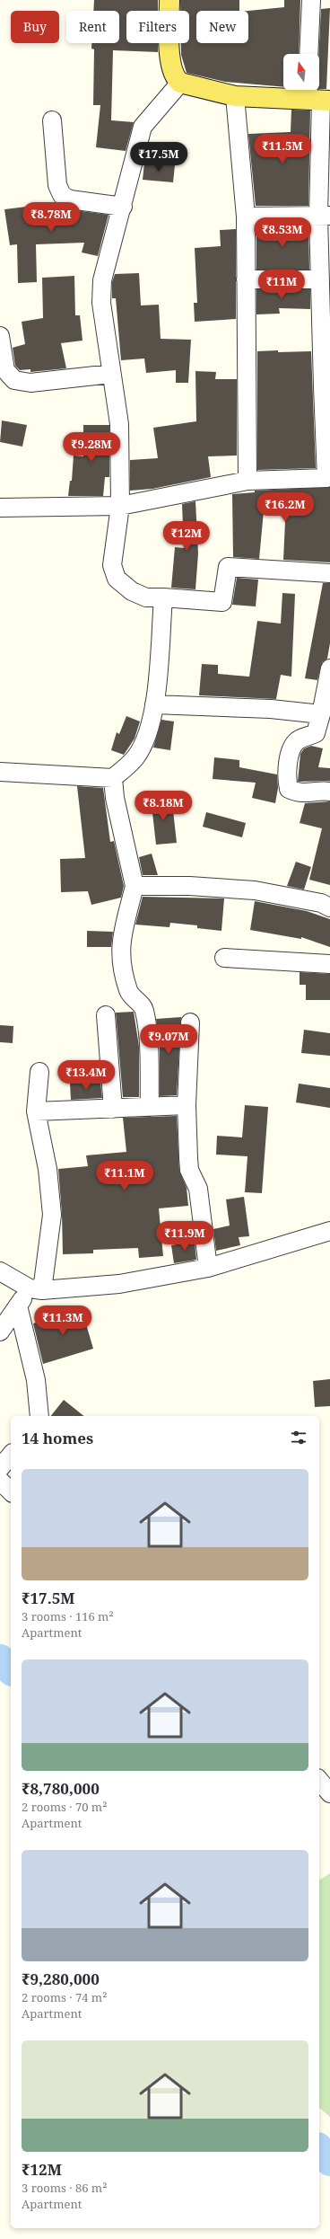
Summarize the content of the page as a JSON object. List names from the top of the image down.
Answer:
{
  "north": "top",
  "page": {
    "chip": [
      "Buy",
      "Rent",
      "Filters",
      "New"
    ],
    "price": [
      "₹11.5M",
      "₹17.5M",
      "₹8.78M",
      "₹8.53M",
      "₹11M",
      "₹9.28M",
      "₹16.2M",
      "₹12M",
      "₹8.18M",
      "₹9.07M",
      "₹13.4M",
      "₹11.1M",
      "₹11.9M",
      "₹11.3M"
    ],
    "heading": "14 homes",
    "list": [
      {
        "name": "₹17.5M",
        "note": "3 rooms · 116 m² · Apartment"
      },
      {
        "name": "₹8,780,000",
        "note": "2 rooms · 70 m² · Apartment"
      },
      {
        "name": "₹9,280,000",
        "note": "2 rooms · 74 m² · Apartment"
      },
      {
        "name": "₹12M",
        "note": "3 rooms · 86 m² · Apartment"
      }
    ]
  }
}
